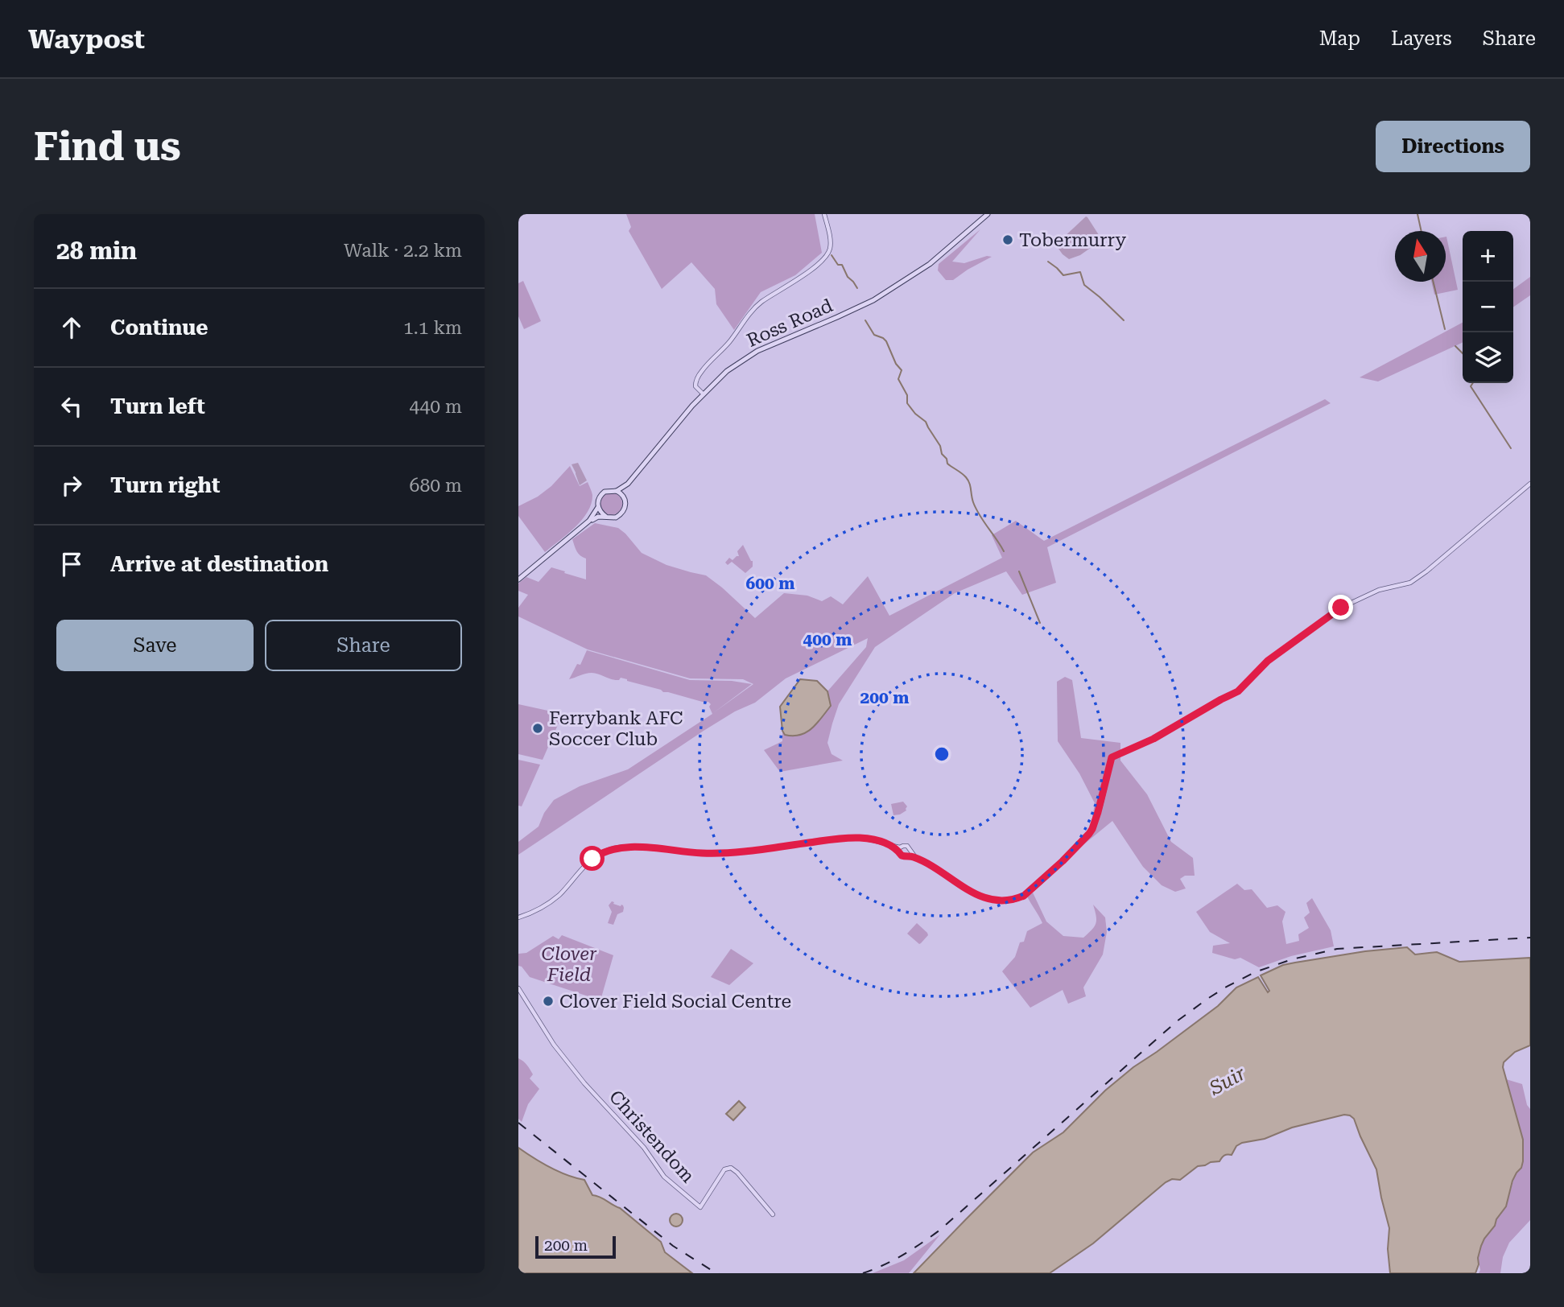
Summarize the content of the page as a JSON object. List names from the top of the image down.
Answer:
{
  "streets": {
    "main road": ["Ross Road"],
    "street": ["Christendom"]
  },
  "water": ["Suir"],
  "parks": ["Clover Field"],
  "places": ["Tobermurry", "Ferrybank AFC Soccer Club", "Clover Field Social Centre"],
  "scale_bar": "200 m",
  "north": "top",
  "page": {
    "header": "Waypost",
    "nav": ["Map", "Layers", "Share"],
    "buttons": [
      "Directions",
      ["Save", "Share"]
    ],
    "title": "Find us",
    "heading": ["28 min", "Walk · 2.2 km"],
    "map_buttons": ["+", "−"],
    "list": [
      ["Continue", "1.1 km"],
      ["Turn left", "440 m"],
      ["Turn right", "680 m"],
      "Arrive at destination"
    ],
    "scale": "200 m"
  },
  "rings": ["600 m", "400 m", "200 m"]
}
